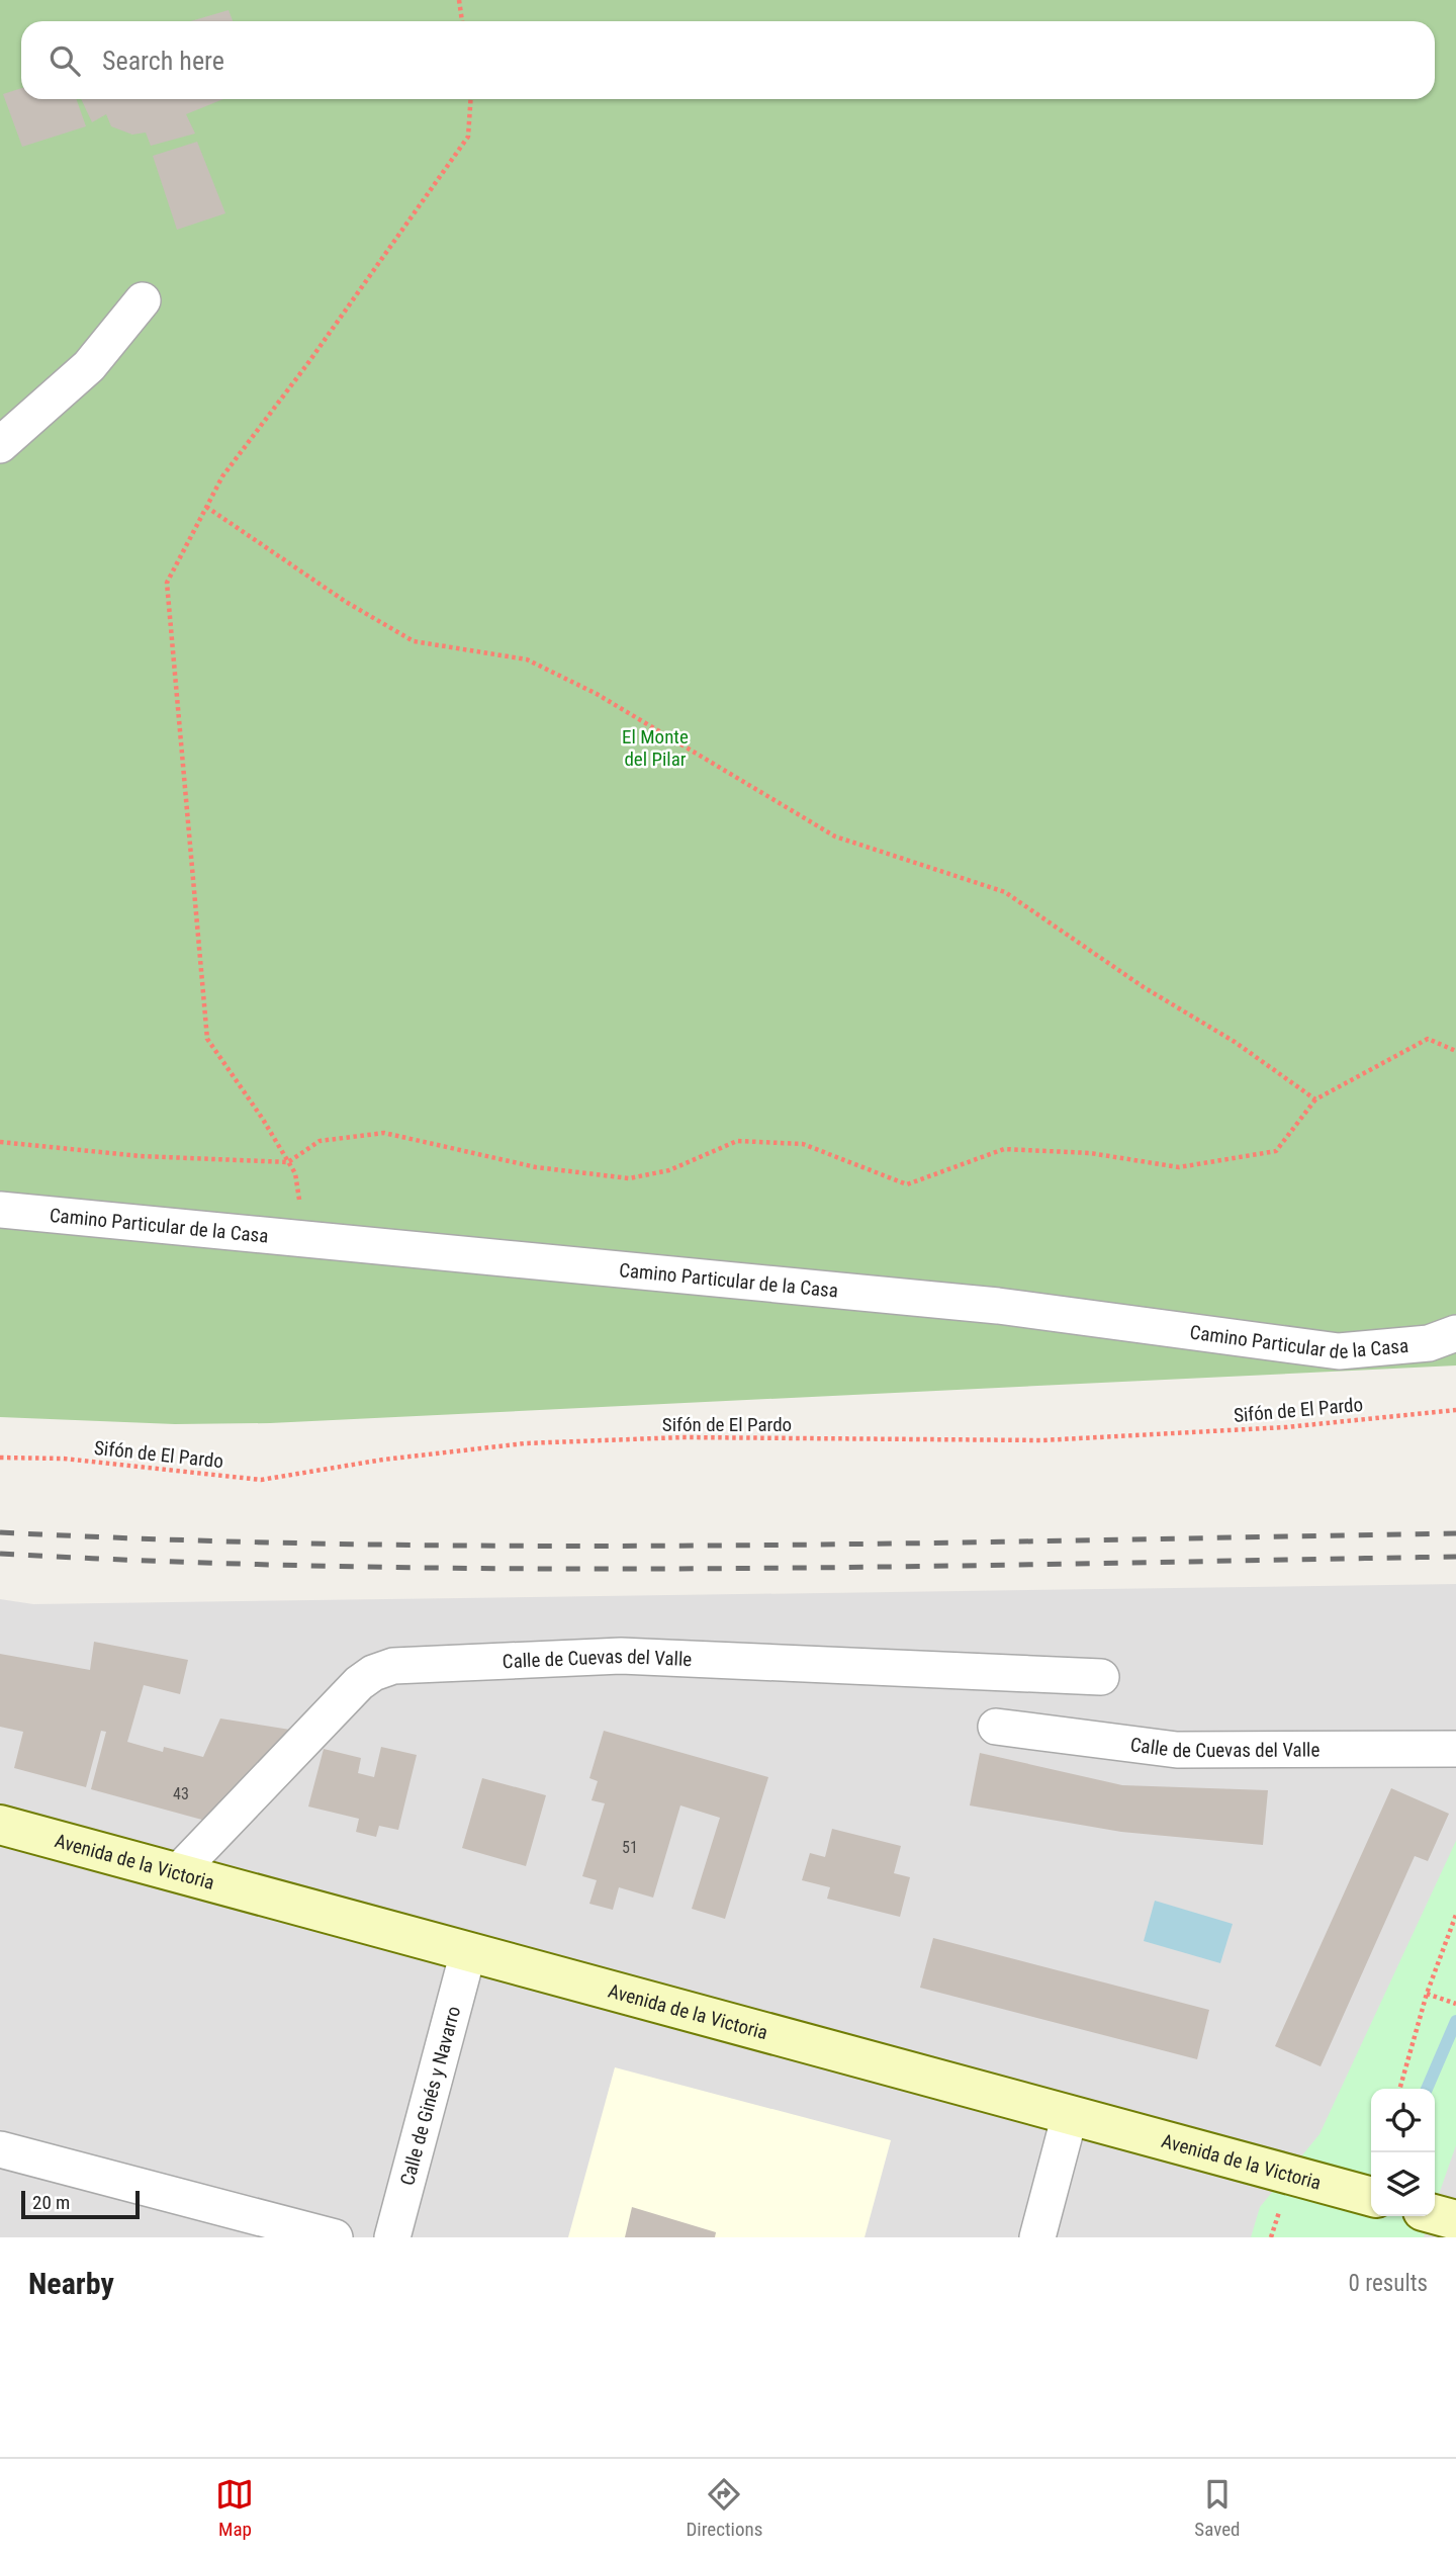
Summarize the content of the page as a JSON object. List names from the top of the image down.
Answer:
{
  "streets": {
    "street": [
      "Camino Particular de la Casa",
      "Calle de Cuevas del Valle",
      "Avenida de la Victoria",
      "Calle de Ginés y Navarro"
    ],
    "path": ["Sifón de El Pardo"]
  },
  "crossings": [
    ["Calle de Cuevas del Valle", "Avenida de la Victoria"],
    ["Avenida de la Victoria", "Calle de Ginés y Navarro"]
  ],
  "parks": ["El Monte del Pilar"],
  "house_numbers": ["43", "51"],
  "scale_bar": "20 m",
  "page": {
    "search": "Search here",
    "scale": "20 m",
    "heading": ["Nearby", "0 results"],
    "nav": ["Map", "Directions", "Saved"]
  }
}
